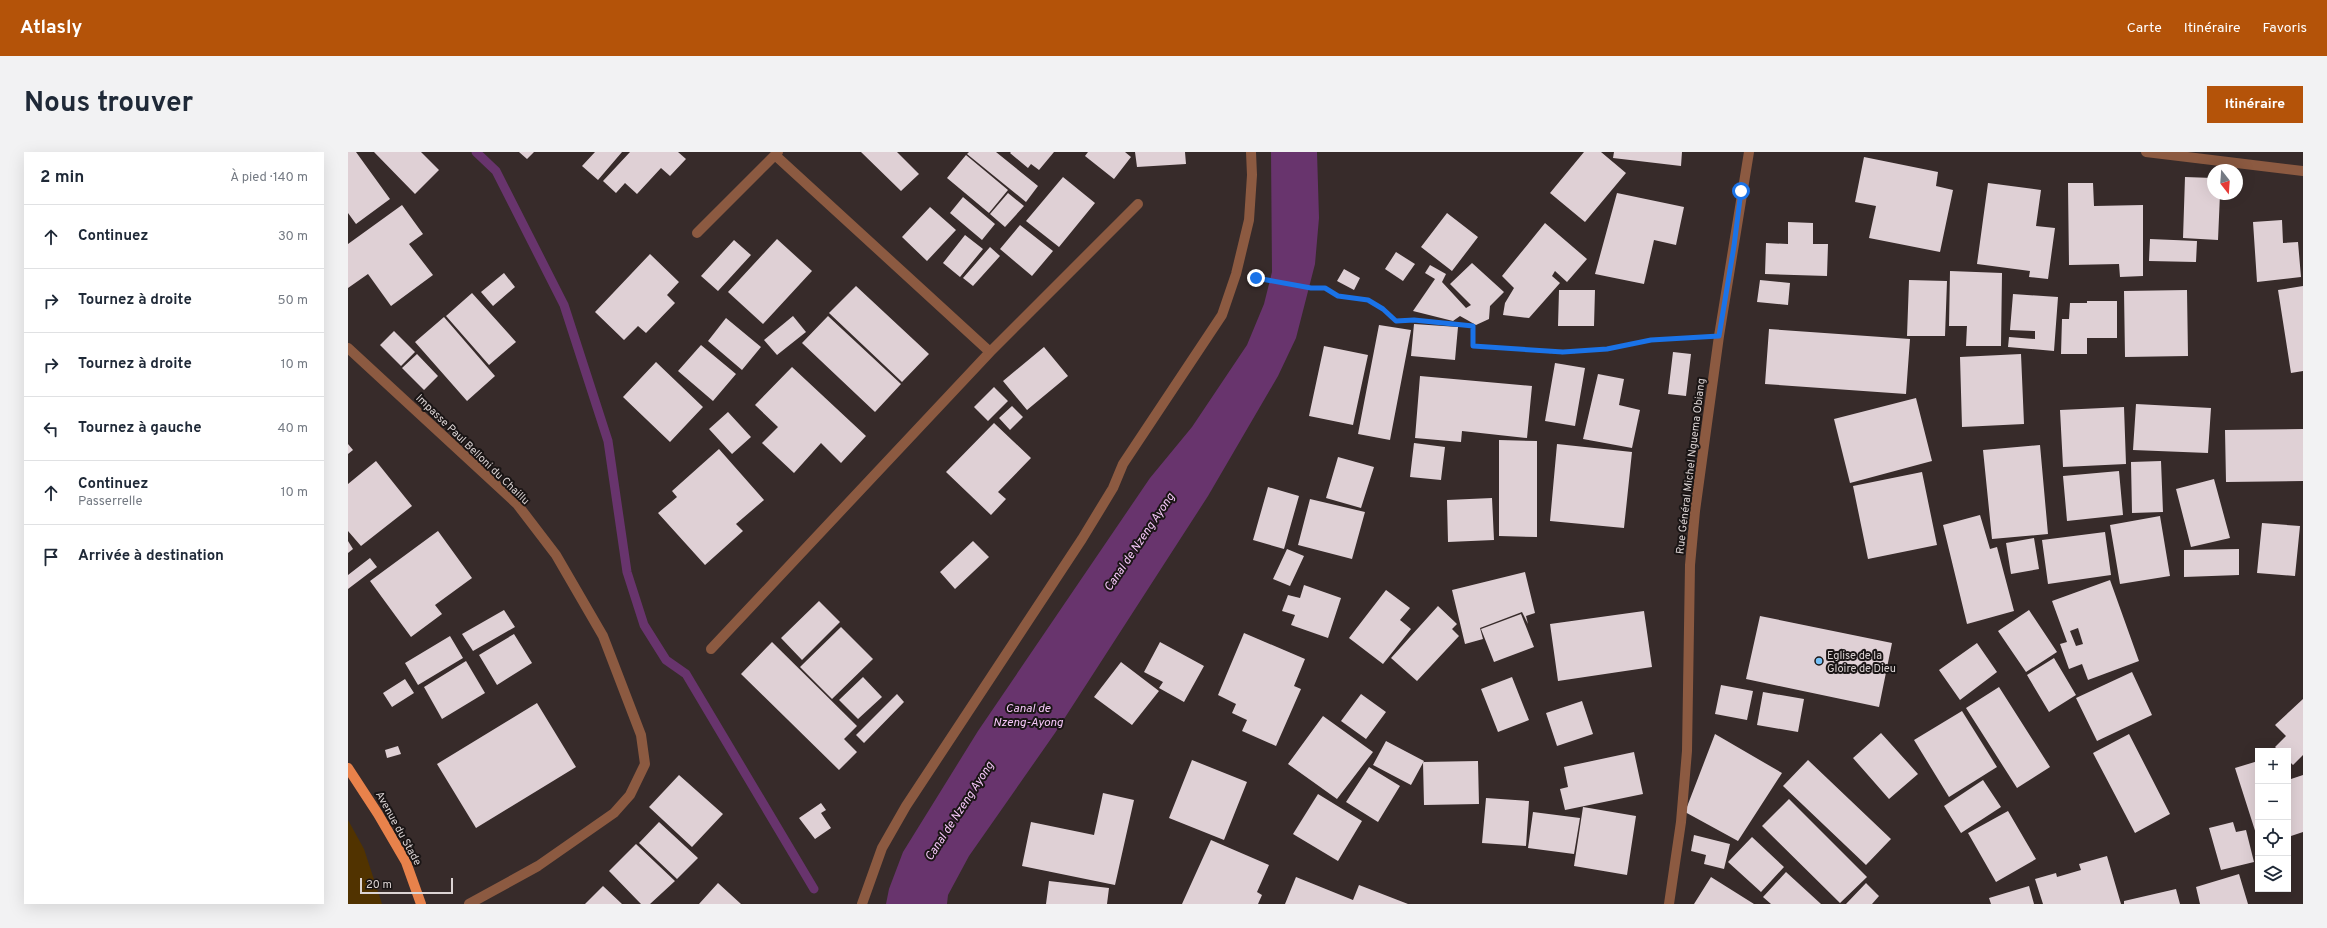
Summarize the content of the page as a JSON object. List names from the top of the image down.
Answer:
{
  "streets": {
    "main road": ["Avenue du Stade"],
    "street": ["Impasse Paul Belloni du Chaillu", "Rue Général Michel Nguema Obiang"]
  },
  "water": ["Canal de Nzeng Ayong", "Canal de Nzeng-Ayong"],
  "places": ["Eglise de la Gloire de Dieu"],
  "scale_bar": "20 m",
  "north": "bottom",
  "page": {
    "header": "Atlasly",
    "nav": ["Carte", "Itinéraire", "Favoris"],
    "title": "Nous trouver",
    "buttons": "Itinéraire",
    "heading": ["2 min", "À pied · 140 m"],
    "list": [
      ["Continuez", "30 m"],
      ["Tournez à droite", "50 m"],
      ["Tournez à droite", "10 m"],
      ["Tournez à gauche", "40 m"],
      ["Continuez", "Passerrelle", "10 m"],
      "Arrivée à destination"
    ],
    "map_buttons": ["+", "−"],
    "scale": "20 m"
  }
}
